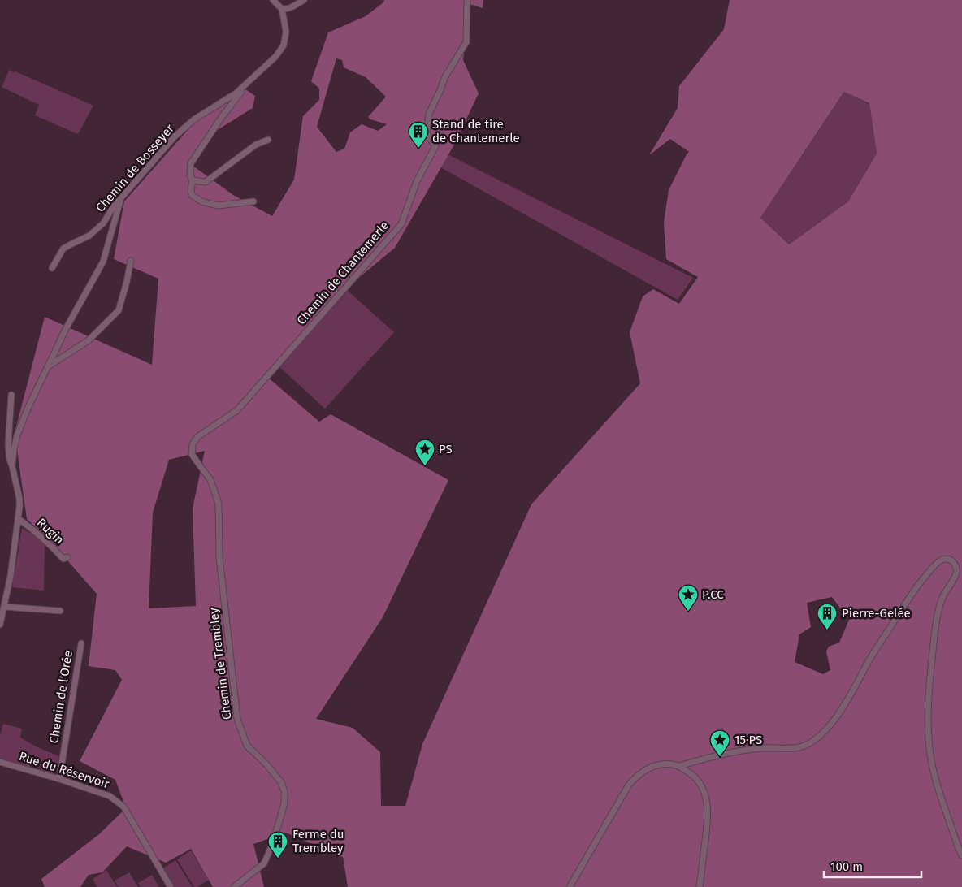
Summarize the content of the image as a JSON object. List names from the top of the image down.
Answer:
{
  "streets": {
    "street": [
      "Chemin de Bosseyer",
      "Chemin de Chantemerle",
      "Rugin",
      "Chemin de Trembley",
      "Chemin de l'Orée",
      "Rue du Réservoir"
    ]
  },
  "crossings": [
    ["Chemin de Chantemerle", "Chemin de Trembley"],
    ["Chemin de l'Orée", "Rue du Réservoir"]
  ],
  "places": {
    "building": ["Stand de tire de Chantemerle", "Pierre-Gelée", "Ferme du Trembley"],
    "place": ["PS", "P.CC", "15·PS"]
  },
  "scale_bar": "100 m"
}
